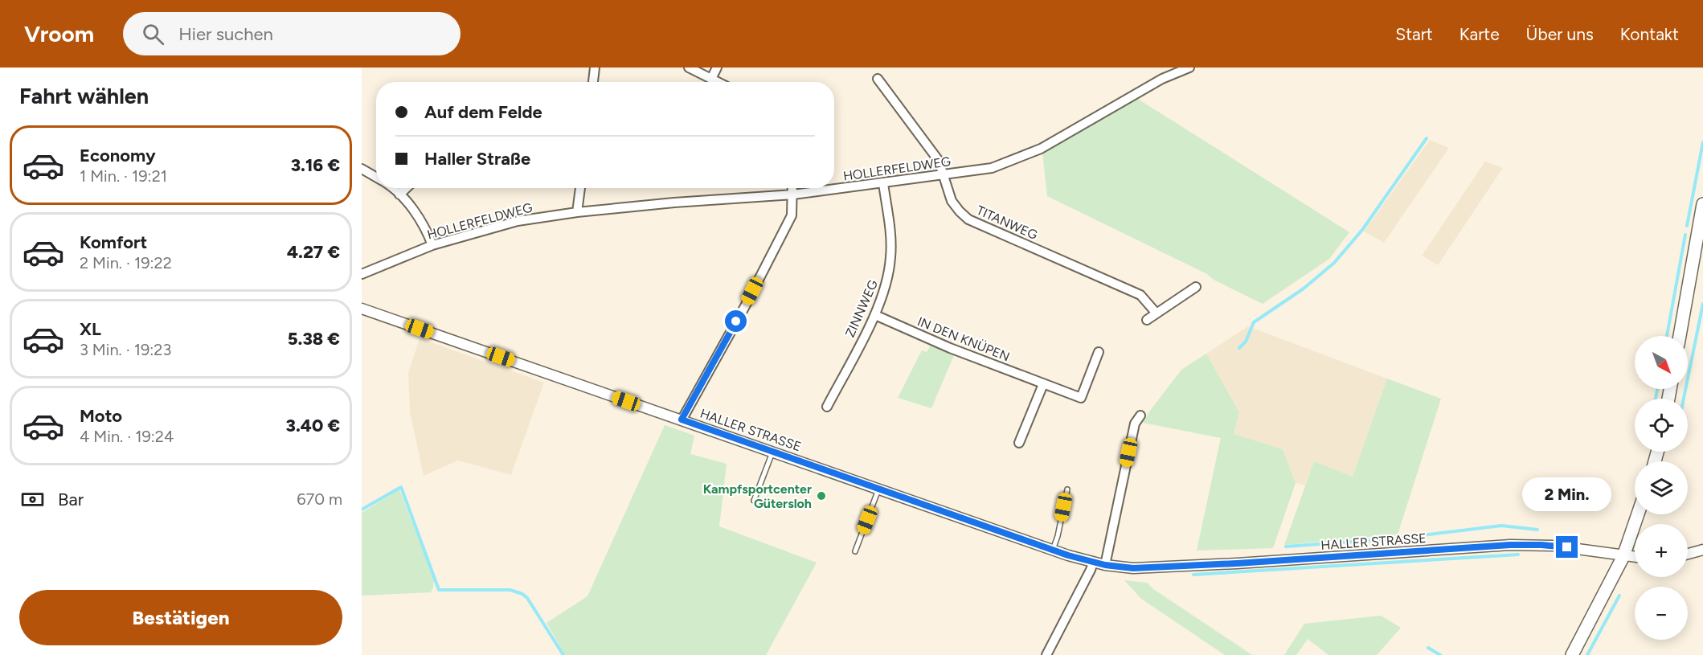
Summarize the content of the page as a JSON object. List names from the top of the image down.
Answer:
{
  "streets": {
    "street": [
      "HOLLERFELDWEG",
      "TITANWEG",
      "ZINNWEG",
      "IN DEN KNÜPEN",
      "HALLER STRASSE"
    ]
  },
  "crossings": [
    ["HOLLERFELDWEG", "TITANWEG"],
    ["HOLLERFELDWEG", "ZINNWEG"],
    ["ZINNWEG", "IN DEN KNÜPEN"]
  ],
  "places": ["Kampfsportcenter Gütersloh"],
  "north": "bottom right",
  "page": {
    "header": "Vroom",
    "search": "Hier suchen",
    "nav": [
      "Start",
      "Karte",
      "Über uns",
      "Kontakt"
    ],
    "heading": "Fahrt wählen",
    "banner": ["Auf dem Felde", "Haller Straße"],
    "list": [
      {
        "name": "Economy",
        "note": "1 Min. · 19:21",
        "value": "3.16 €"
      },
      {
        "name": "Komfort",
        "note": "2 Min. · 19:22",
        "value": "4.27 €"
      },
      {
        "name": "XL",
        "note": "3 Min. · 19:23",
        "value": "5.38 €"
      },
      {
        "name": "Moto",
        "note": "4 Min. · 19:24",
        "value": "3.40 €"
      }
    ],
    "map_buttons": ["+", "−"],
    "pay": ["Bar", "670 m"],
    "bubble": "2 Min.",
    "buttons": "Bestätigen"
  }
}
